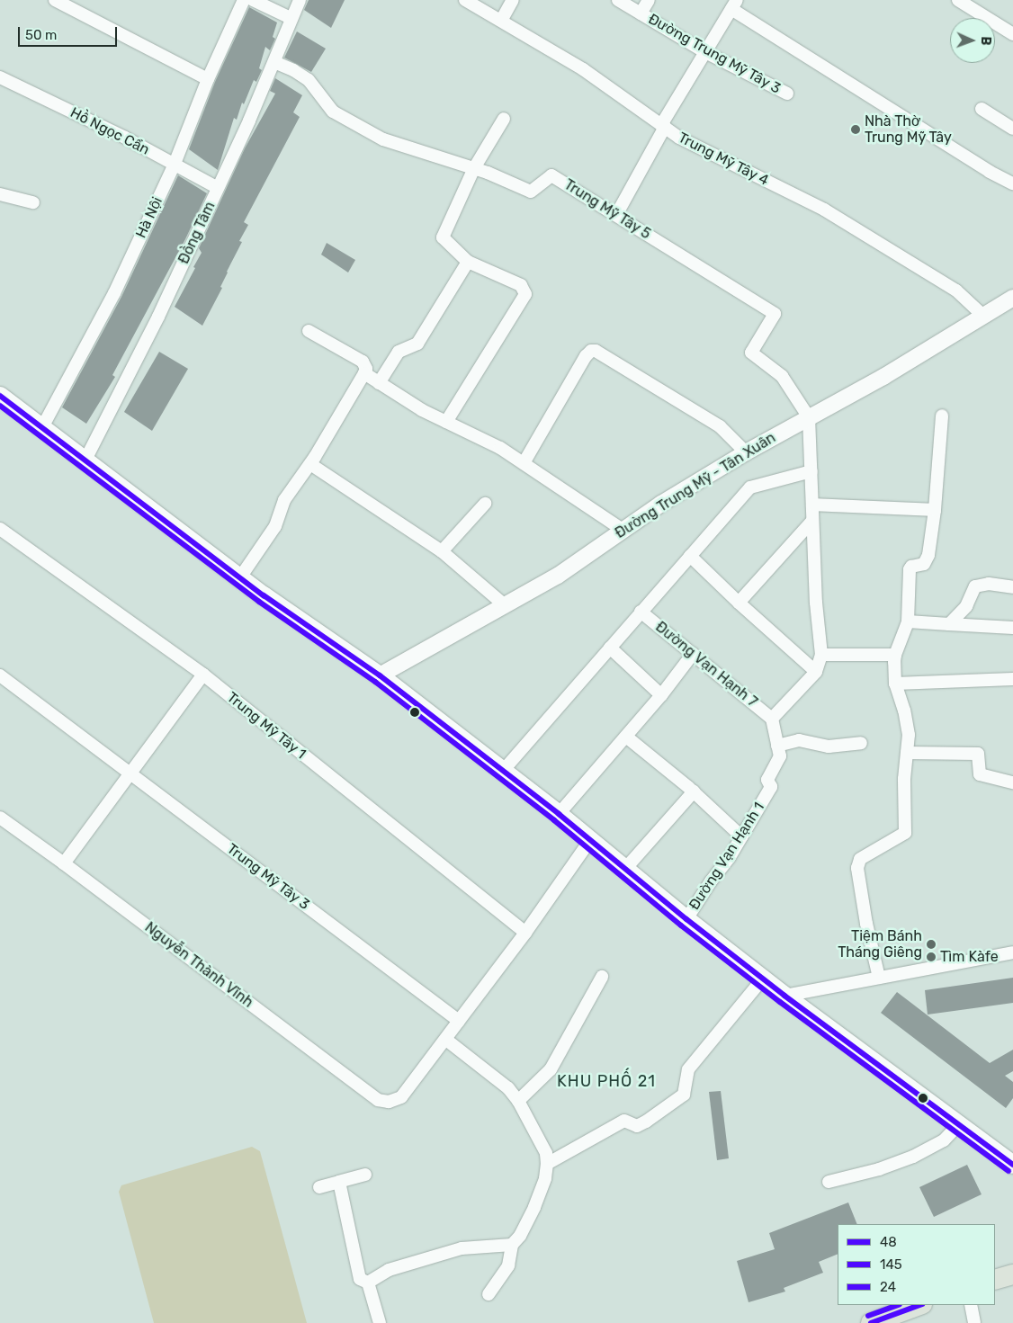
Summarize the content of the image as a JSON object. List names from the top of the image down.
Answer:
{
  "streets": {
    "street": [
      "Đường Trung Mỹ Tây 3",
      "Hồ Ngọc Cẩn",
      "Trung Mỹ Tây 4",
      "Trung Mỹ Tây 5",
      "Hà Nội",
      "Đồng Tâm",
      "Đường Trung Mỹ - Tân Xuân",
      "Đường Vạn Hạnh 7",
      "Trung Mỹ Tây 1",
      "Đường Vạn Hạnh 1",
      "Trung Mỹ Tây 3",
      "Nguyễn Thành Vĩnh"
    ]
  },
  "crossings": [
    ["Hồ Ngọc Cẩn", "Hà Nội"],
    ["Hồ Ngọc Cẩn", "Đồng Tâm"],
    ["Trung Mỹ Tây 4", "Đường Trung Mỹ - Tân Xuân"],
    ["Trung Mỹ Tây 5", "Đồng Tâm"],
    ["Trung Mỹ Tây 5", "Đường Trung Mỹ - Tân Xuân"],
    ["Đường Vạn Hạnh 7", "Đường Vạn Hạnh 1"]
  ],
  "districts": ["KHU PHỐ 21"],
  "places": ["Nhà Thờ Trung Mỹ Tây", "Tiệm Bánh Tháng Giêng", "Tìm Kàfe"],
  "lines": ["transit line 48", "transit line 145", "transit line 24"],
  "legend": ["48", "145", "24"],
  "scale_bar": "50 m",
  "north": "right"
}
